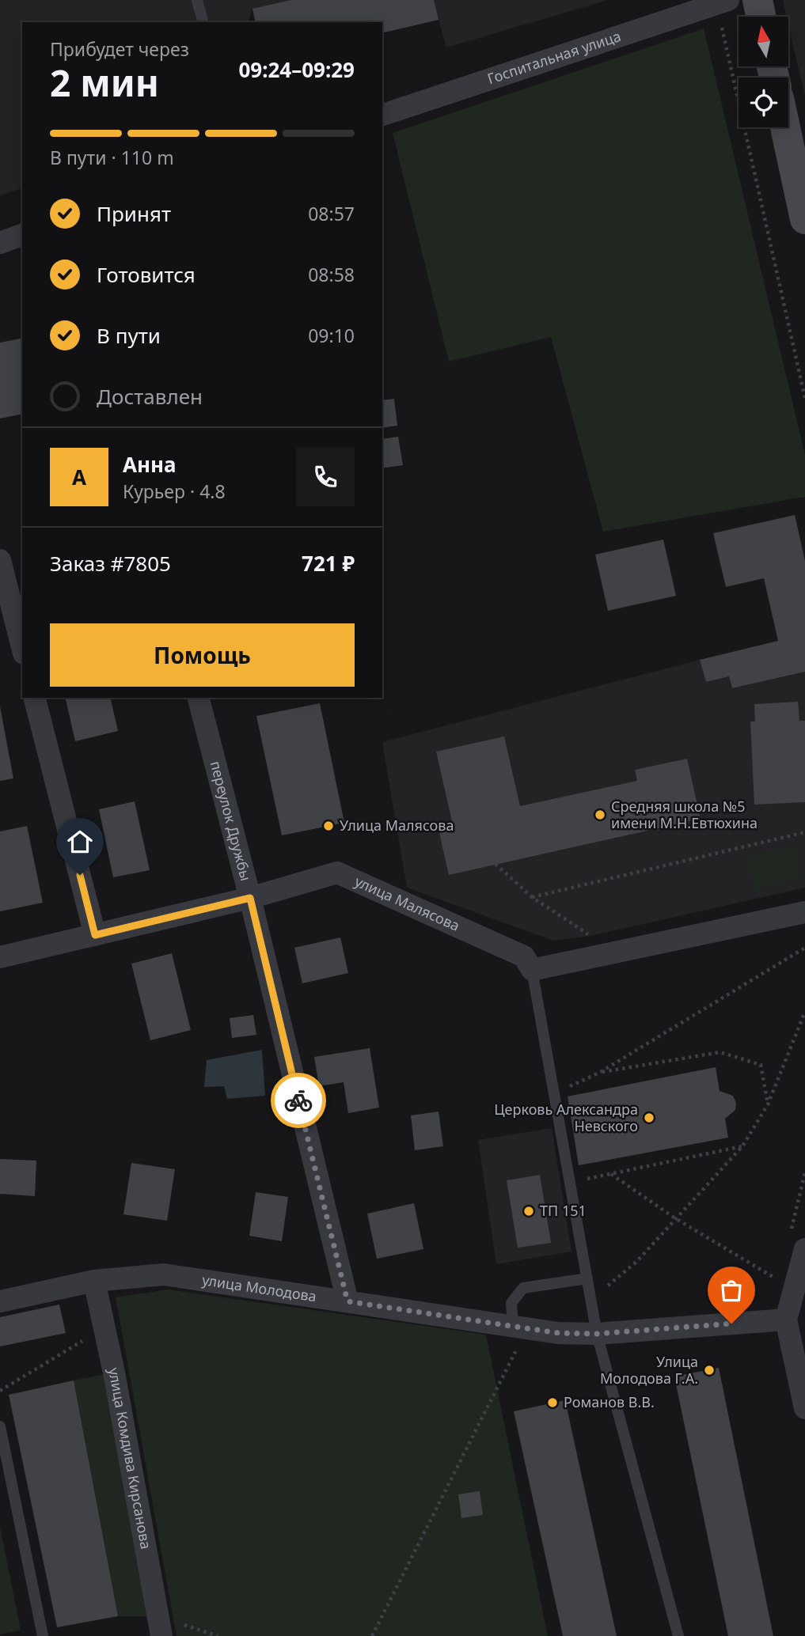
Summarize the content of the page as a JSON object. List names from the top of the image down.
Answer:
{
  "streets": {
    "street": [
      "Госпитальная улица",
      "переулок Дружбы",
      "улица Малясова",
      "улица Молодова",
      "улица Комдива Кирсанова"
    ]
  },
  "crossings": [
    ["переулок Дружбы", "улица Малясова"],
    ["переулок Дружбы", "улица Молодова"],
    ["улица Молодова", "улица Комдива Кирсанова"]
  ],
  "places": [
    "Средняя школа №5 имени М.Н.Евтюхина",
    "Улица Малясова",
    "Церковь Александра Невского",
    "ТП 151",
    "Улица Молодова Г.А.",
    "Романов В.В."
  ],
  "north": "top",
  "page": {
    "heading": ["2 мин", "Прибудет через", "09:24–09:29"],
    "panel": [
      "Анна",
      "Курьер · 4.8",
      "Заказ #7805",
      "721 ₽"
    ],
    "bar": "В пути · 110 m",
    "list": [
      ["Принят", "08:57"],
      ["Готовится", "08:58"],
      ["В пути", "09:10"],
      "Доставлен"
    ],
    "round": "А",
    "buttons": "Помощь"
  }
}
